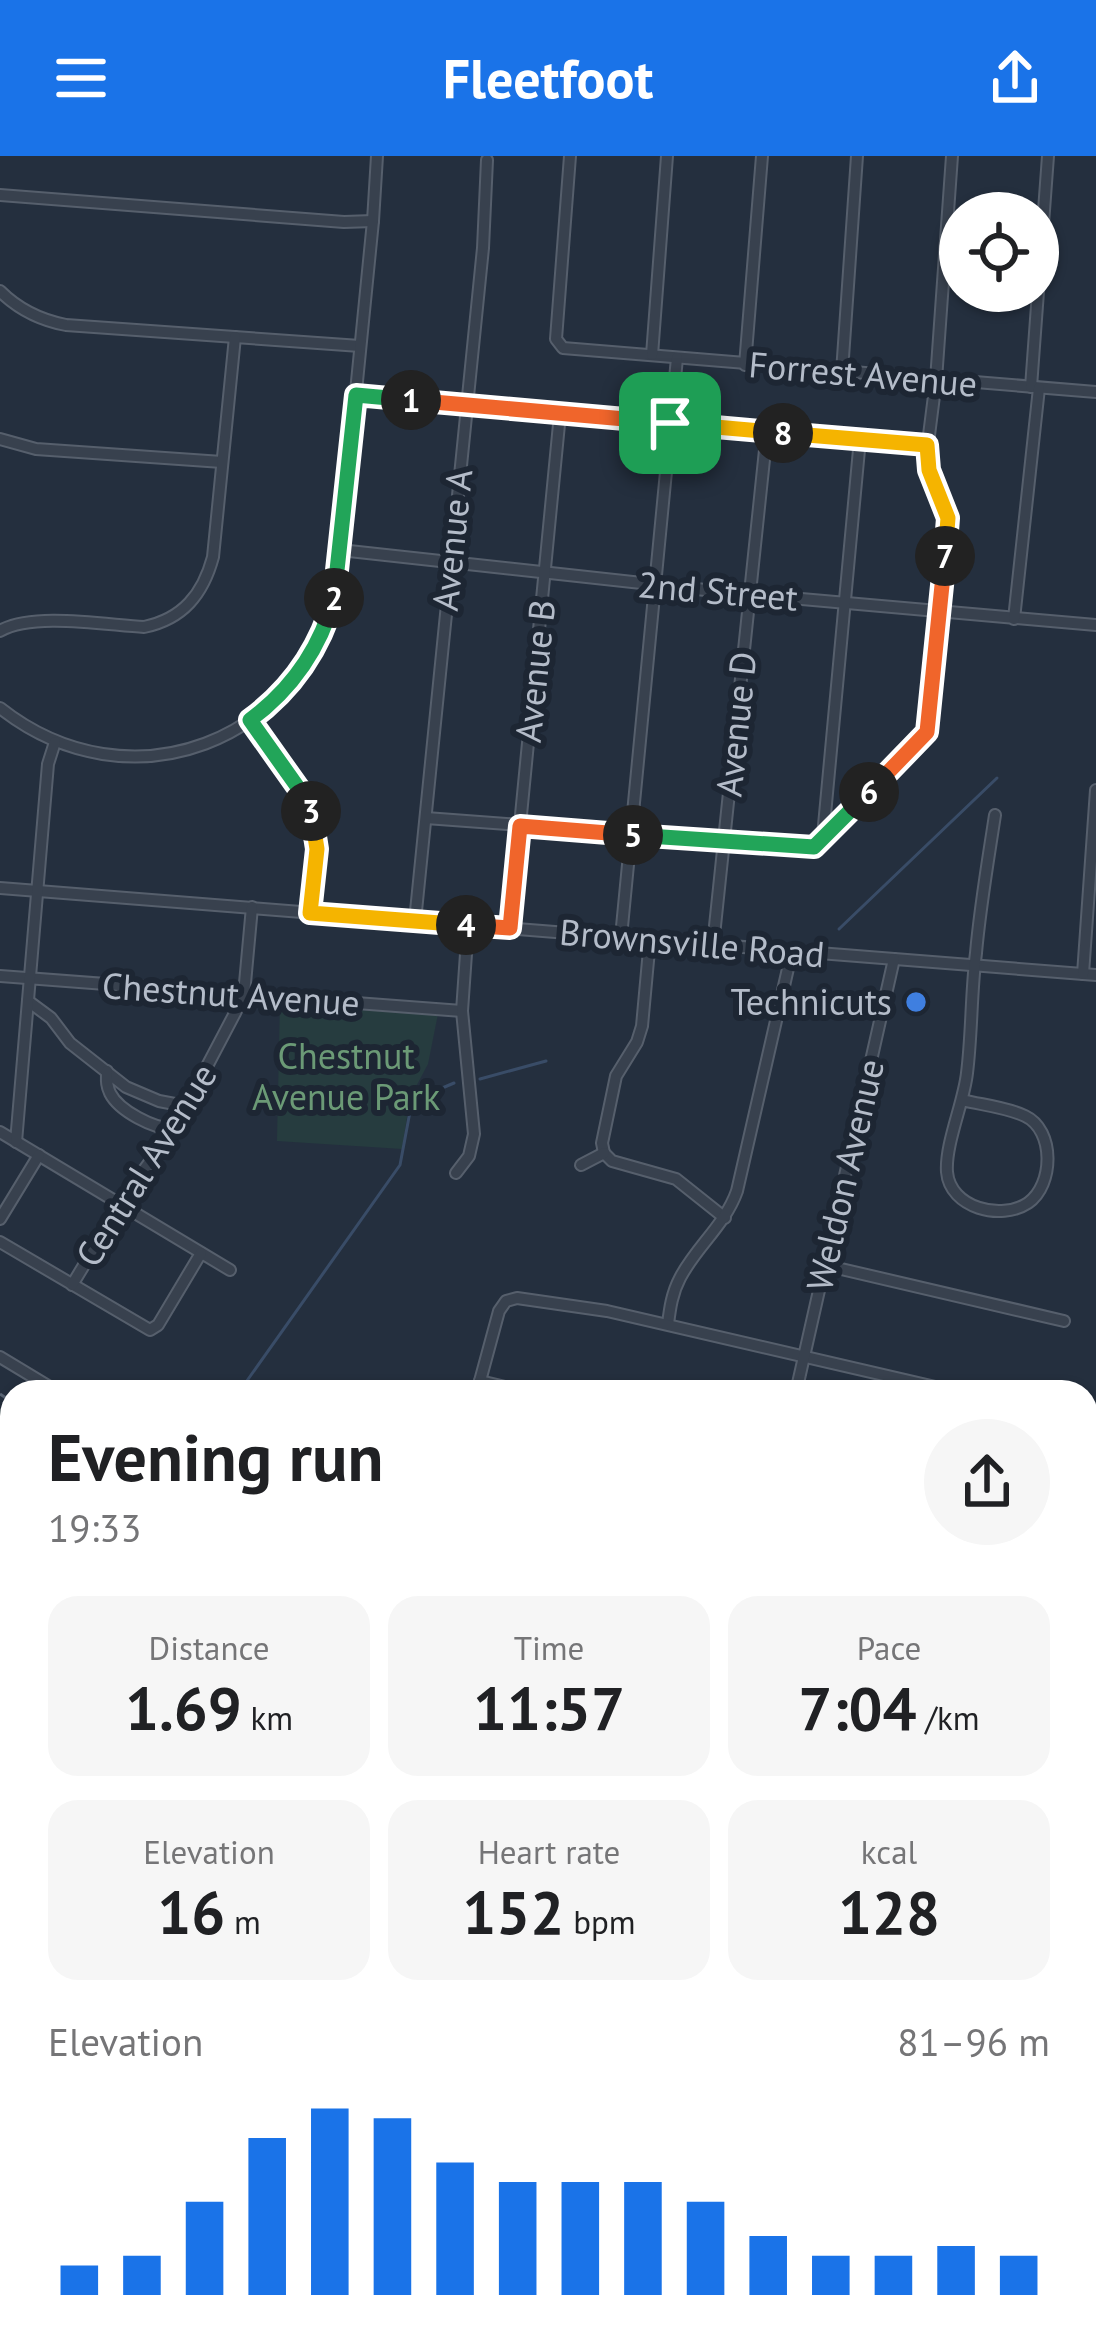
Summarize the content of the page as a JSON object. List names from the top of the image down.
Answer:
{
  "streets": {
    "street": [
      "Forrest Avenue",
      "Avenue A",
      "2nd Street",
      "Avenue B",
      "Avenue D",
      "Brownsville Road",
      "Chestnut Avenue",
      "Central Avenue",
      "Weldon Avenue"
    ]
  },
  "crossings": [
    ["Avenue A", "2nd Street"],
    ["Avenue A", "Brownsville Road"],
    ["2nd Street", "Avenue B"],
    ["2nd Street", "Avenue D"],
    ["Avenue B", "Brownsville Road"],
    ["Avenue D", "Brownsville Road"],
    ["Brownsville Road", "Central Avenue"],
    ["Brownsville Road", "Weldon Avenue"],
    ["Chestnut Avenue", "Central Avenue"]
  ],
  "parks": ["Chestnut Avenue Park"],
  "places": ["Technicuts"],
  "page": {
    "header": "Fleetfoot",
    "pins": [
      "1",
      "8",
      "7",
      "2",
      "6",
      "3",
      "5",
      "4"
    ],
    "heading": ["Evening run", "19:33"],
    "stats": [
      ["Distance", "1.69 km"],
      ["Time", "11:57"],
      ["Pace", "7:04 /km"],
      ["Elevation", "16 m"],
      ["Heart rate", "152 bpm"],
      ["kcal", "128"]
    ],
    "chart": ["Elevation", "81–96 m"]
  }
}
